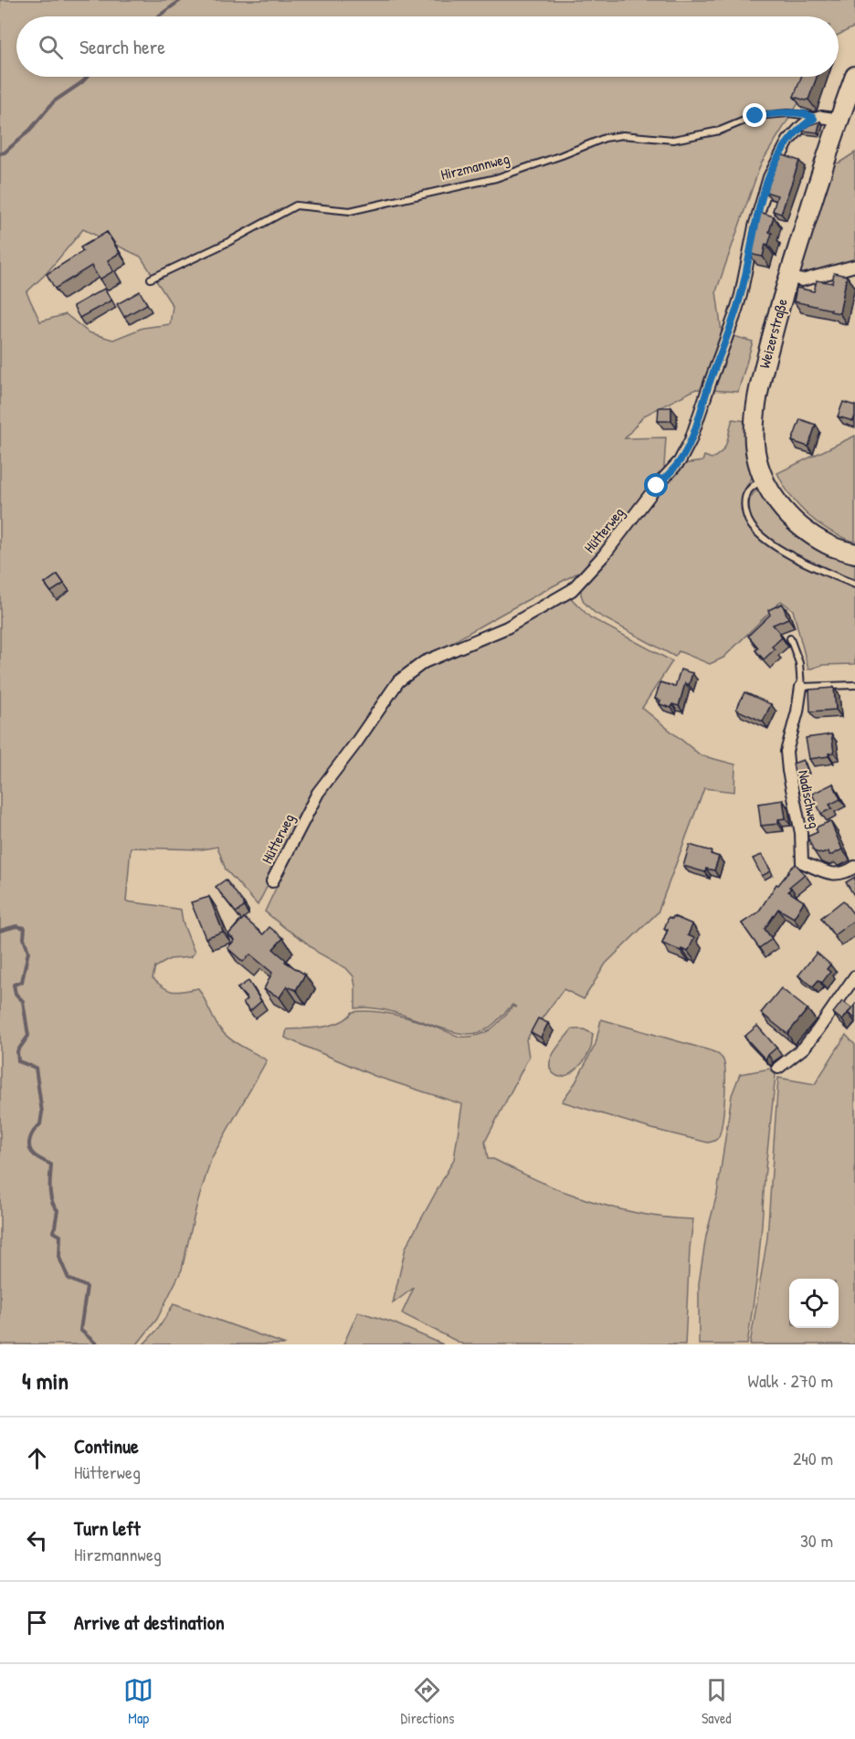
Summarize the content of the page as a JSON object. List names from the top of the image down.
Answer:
{
  "streets": {
    "main road": ["Weizerstraße"],
    "street": ["Hütterweg", "Nadischweg"],
    "lane": ["Hirzmannweg"]
  },
  "crossings": [
    ["Hirzmannweg", "Hütterweg"]
  ],
  "page": {
    "search": "Search here",
    "heading": ["4 min", "Walk · 270 m"],
    "list": [
      ["Continue", "Hütterweg", "240 m"],
      ["Turn left", "Hirzmannweg", "30 m"],
      "Arrive at destination"
    ],
    "nav": ["Map", "Directions", "Saved"]
  }
}
